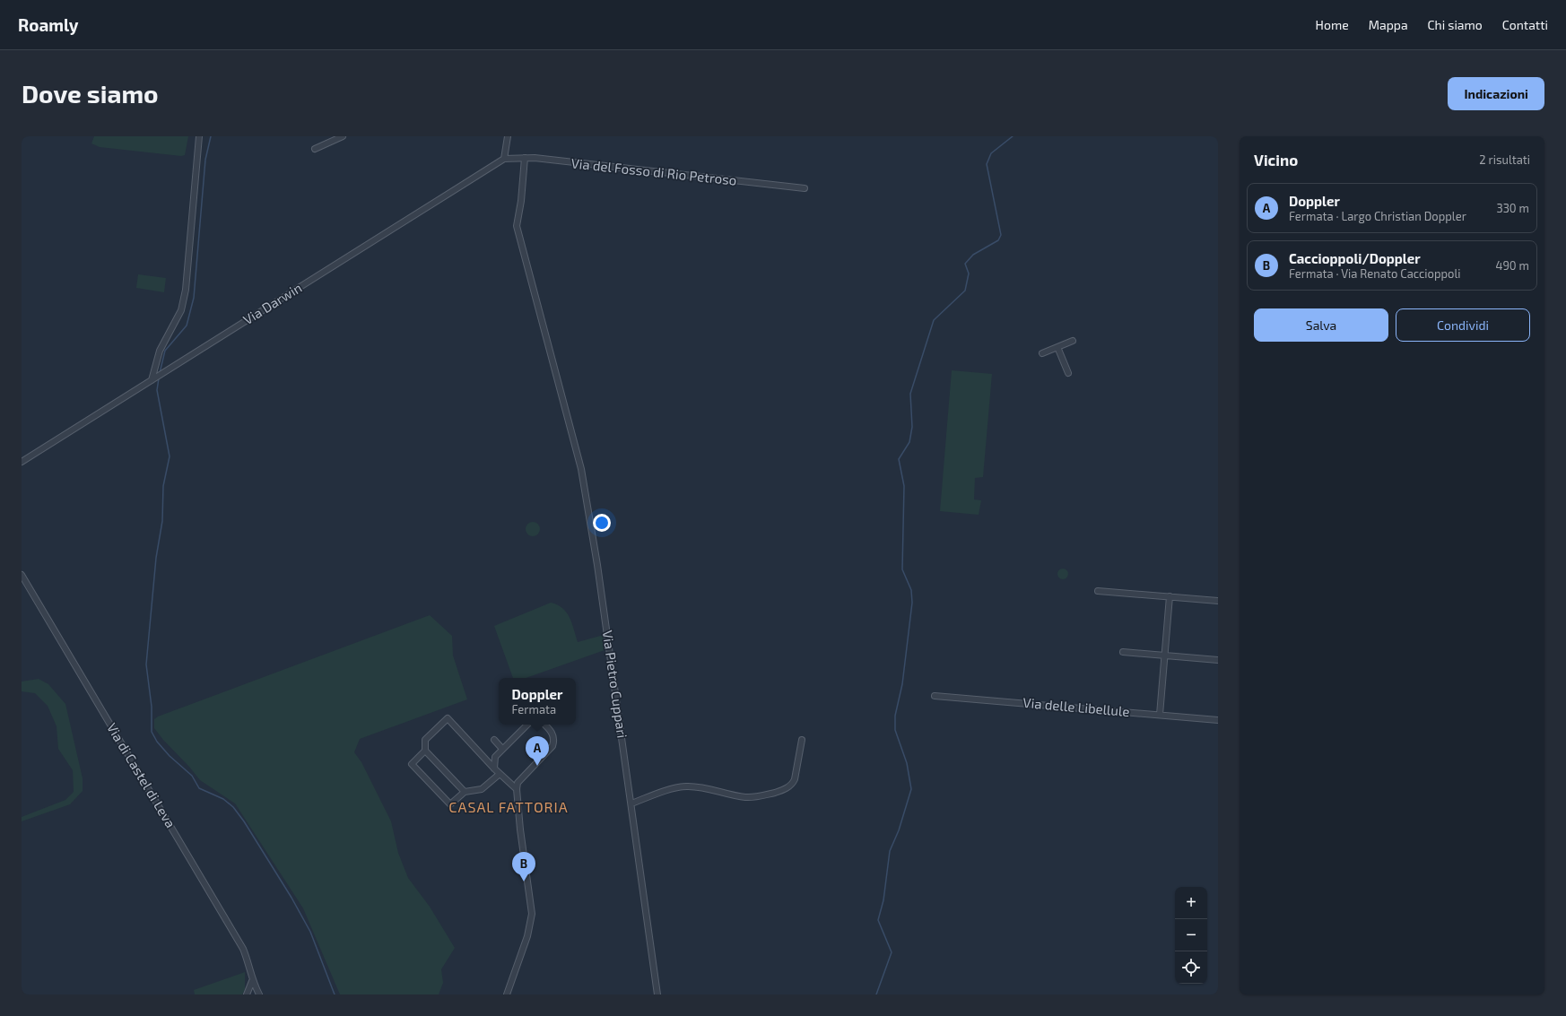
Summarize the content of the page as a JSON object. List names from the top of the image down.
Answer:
{
  "streets": {
    "street": [
      "Via del Fosso di Rio Petroso",
      "Via Darwin",
      "Via Pietro Cuppari",
      "Via delle Libellule",
      "Via di Castel di Leva"
    ]
  },
  "crossings": [
    ["Via del Fosso di Rio Petroso", "Via Darwin"],
    ["Via del Fosso di Rio Petroso", "Via Pietro Cuppari"]
  ],
  "districts": ["CASAL FATTORIA"],
  "page": {
    "header": "Roamly",
    "nav": [
      "Home",
      "Mappa",
      "Chi siamo",
      "Contatti"
    ],
    "buttons": [
      "Indicazioni",
      ["Salva", "Condividi"]
    ],
    "title": "Dove siamo",
    "heading": ["Vicino", "2 risultati"],
    "list": [
      {
        "mark": "A",
        "name": "Doppler",
        "note": "Fermata · Largo Christian Doppler",
        "value": "330 m"
      },
      {
        "mark": "B",
        "name": "Caccioppoli/Doppler",
        "note": "Fermata · Via Renato Caccioppoli",
        "value": "490 m"
      }
    ],
    "popup": ["Doppler", "Fermata"],
    "pins": ["A", "B"],
    "map_buttons": ["+", "−"]
  }
}
